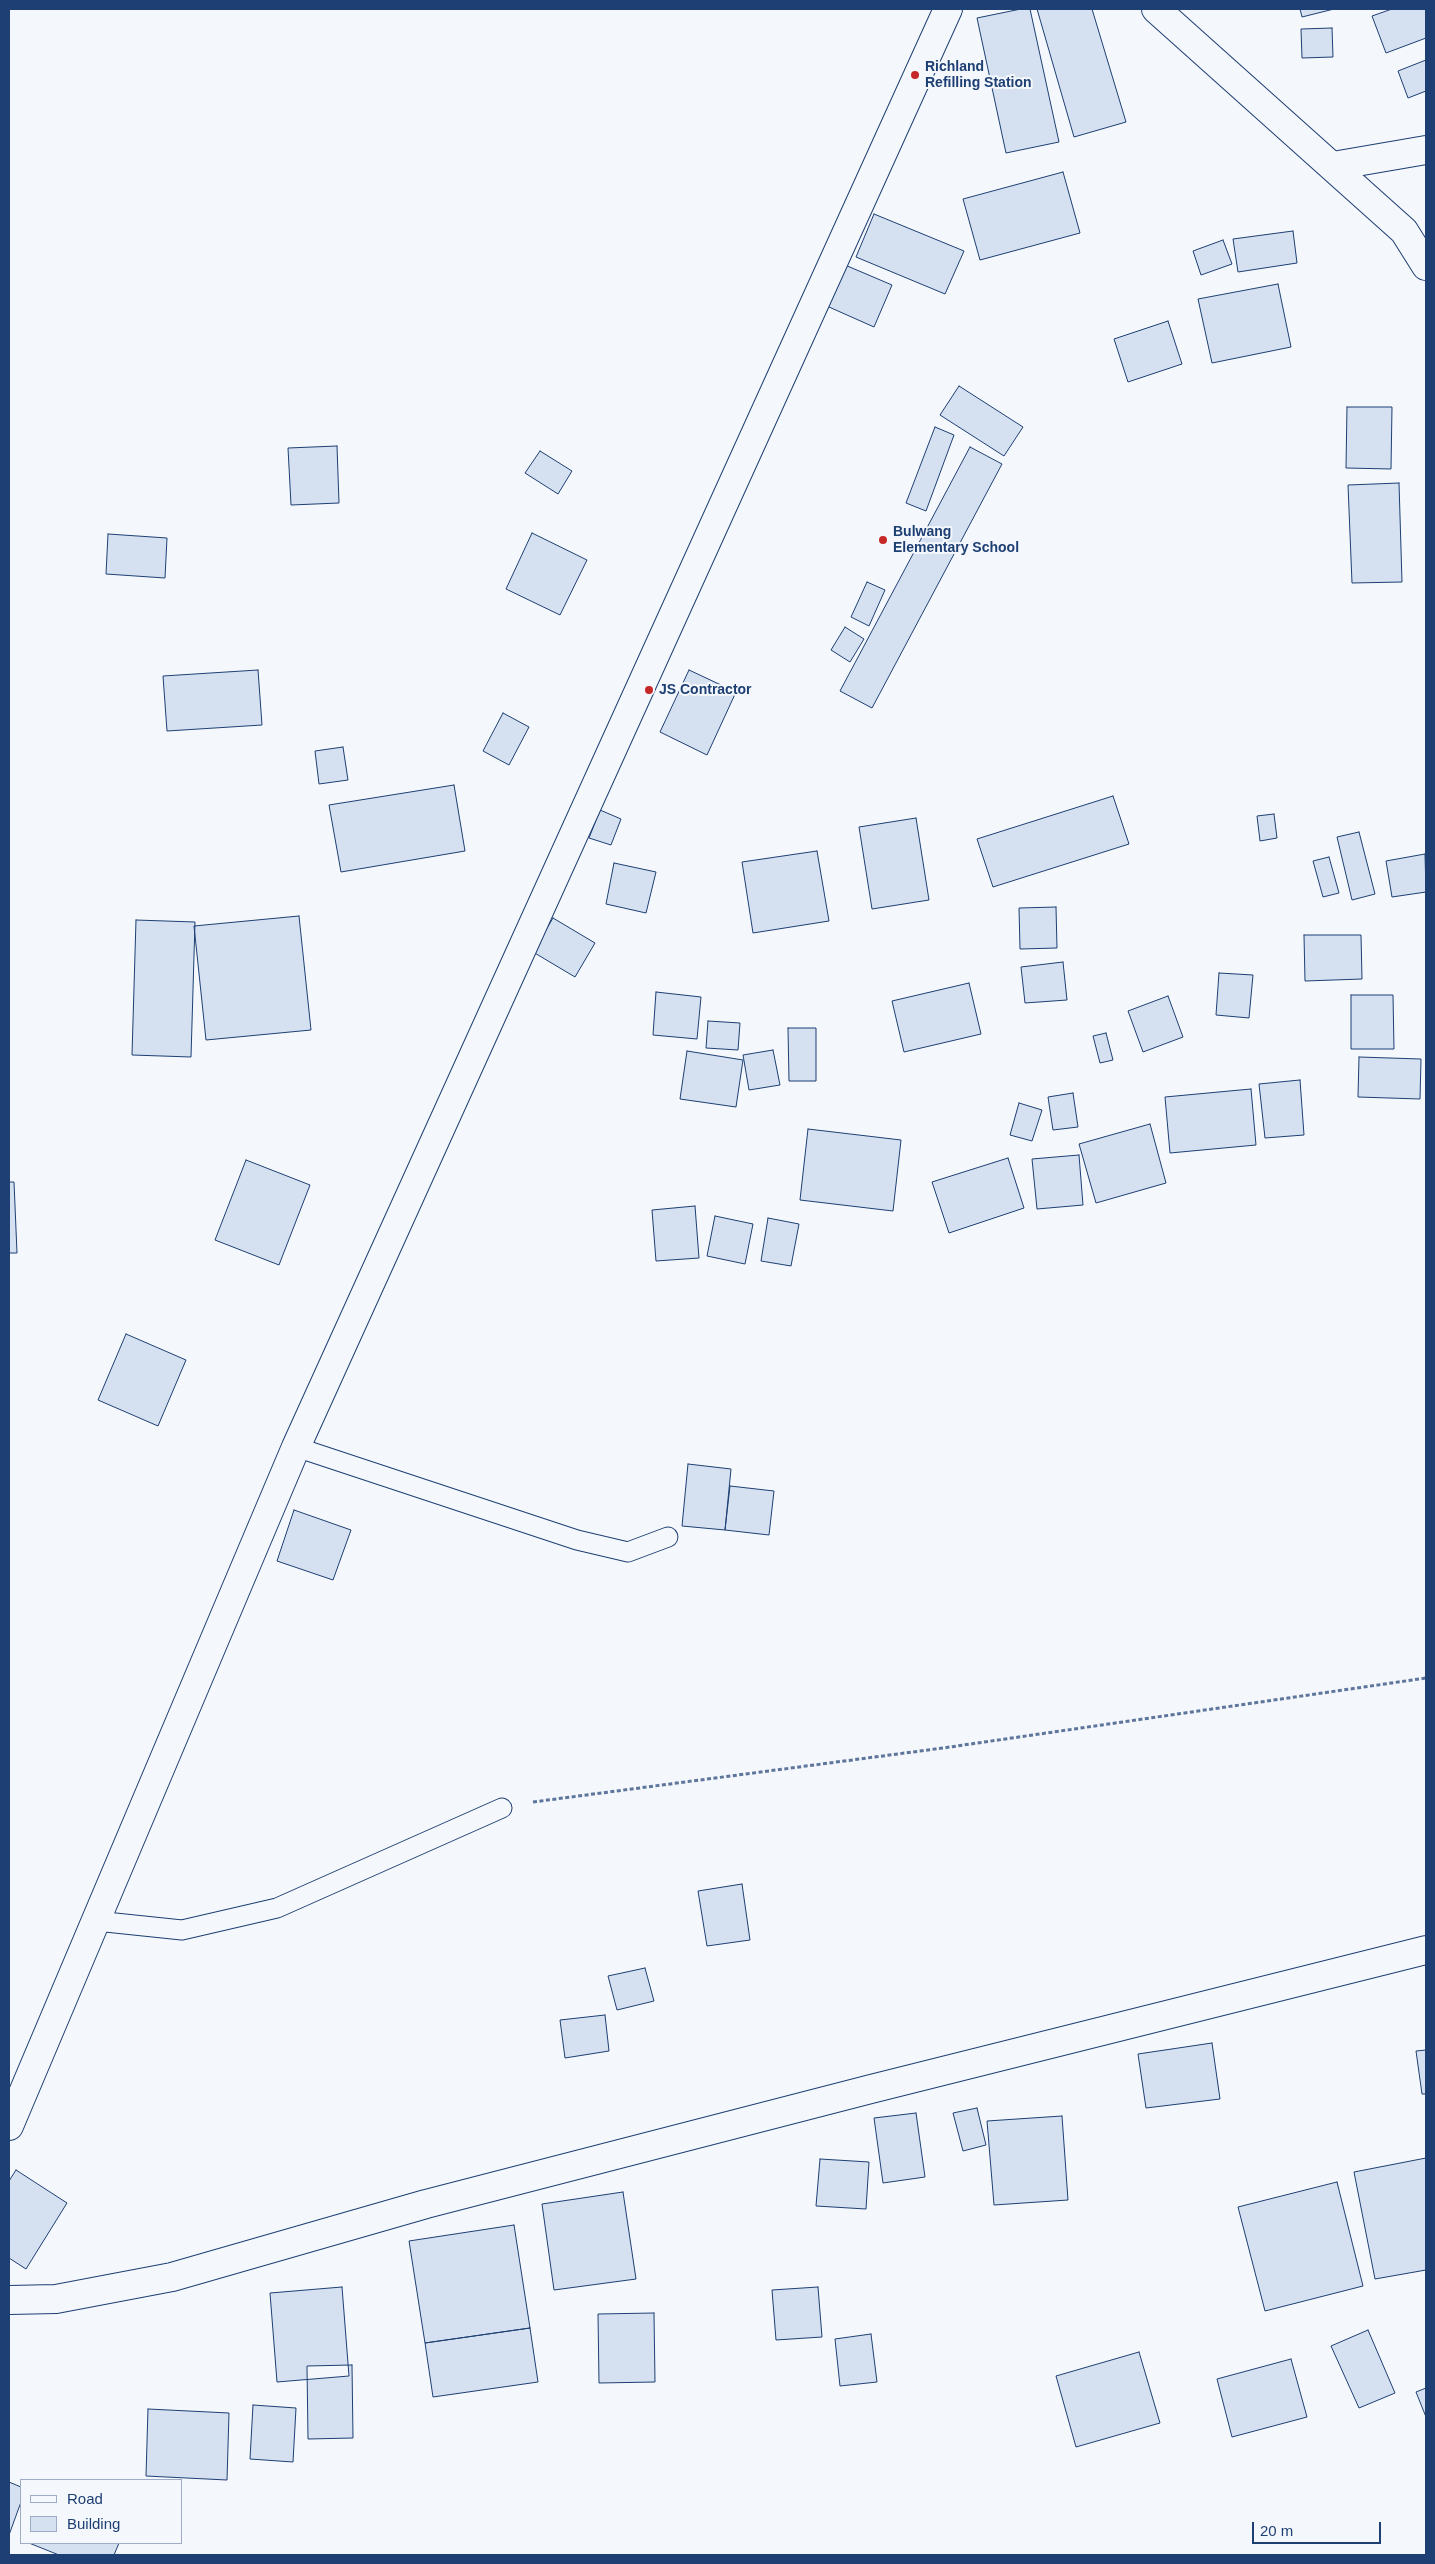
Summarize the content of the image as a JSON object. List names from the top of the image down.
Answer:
{
  "places": ["Richland Refilling Station", "Bulwang Elementary School", "JS Contractor"],
  "legend": ["Road", "Building"],
  "scale_bar": "20 m"
}
